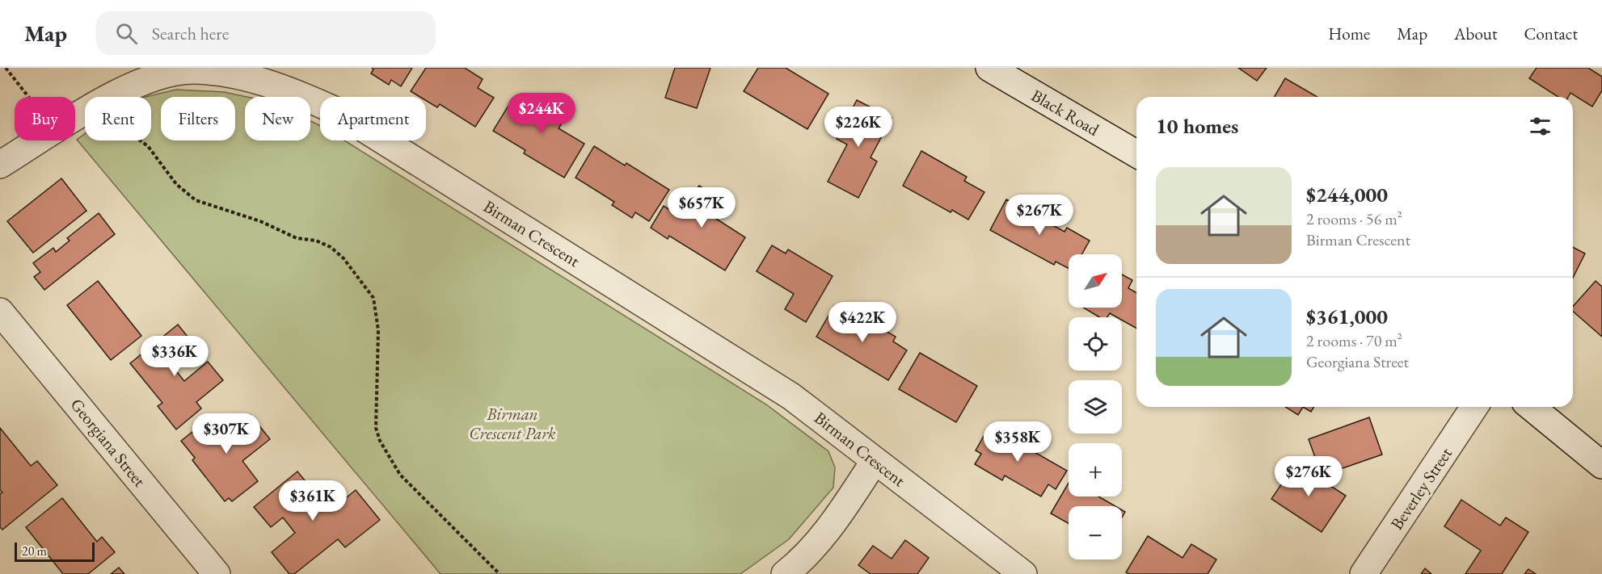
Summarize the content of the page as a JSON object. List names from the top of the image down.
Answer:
{
  "streets": {
    "street": [
      "Black Road",
      "Birman Crescent",
      "Georgiana Street",
      "Beverley Street"
    ]
  },
  "parks": ["Birman Crescent Park"],
  "scale_bar": "20 m",
  "north": "top right",
  "page": {
    "header": "Map",
    "search": "Search here",
    "nav": [
      "Home",
      "Map",
      "About",
      "Contact"
    ],
    "price": [
      "$244K",
      "$226K",
      "$657K",
      "$267K",
      "$422K",
      "$336K",
      "$307K",
      "$358K",
      "$276K",
      "$361K"
    ],
    "chip": [
      "Buy",
      "Rent",
      "Filters",
      "New",
      "Apartment"
    ],
    "heading": "10 homes",
    "list": [
      {
        "name": "$244,000",
        "note": "2 rooms · 56 m² · Birman Crescent"
      },
      {
        "name": "$361,000",
        "note": "2 rooms · 70 m² · Georgiana Street"
      }
    ],
    "map_buttons": ["+", "−"],
    "scale": "20 m"
  }
}
